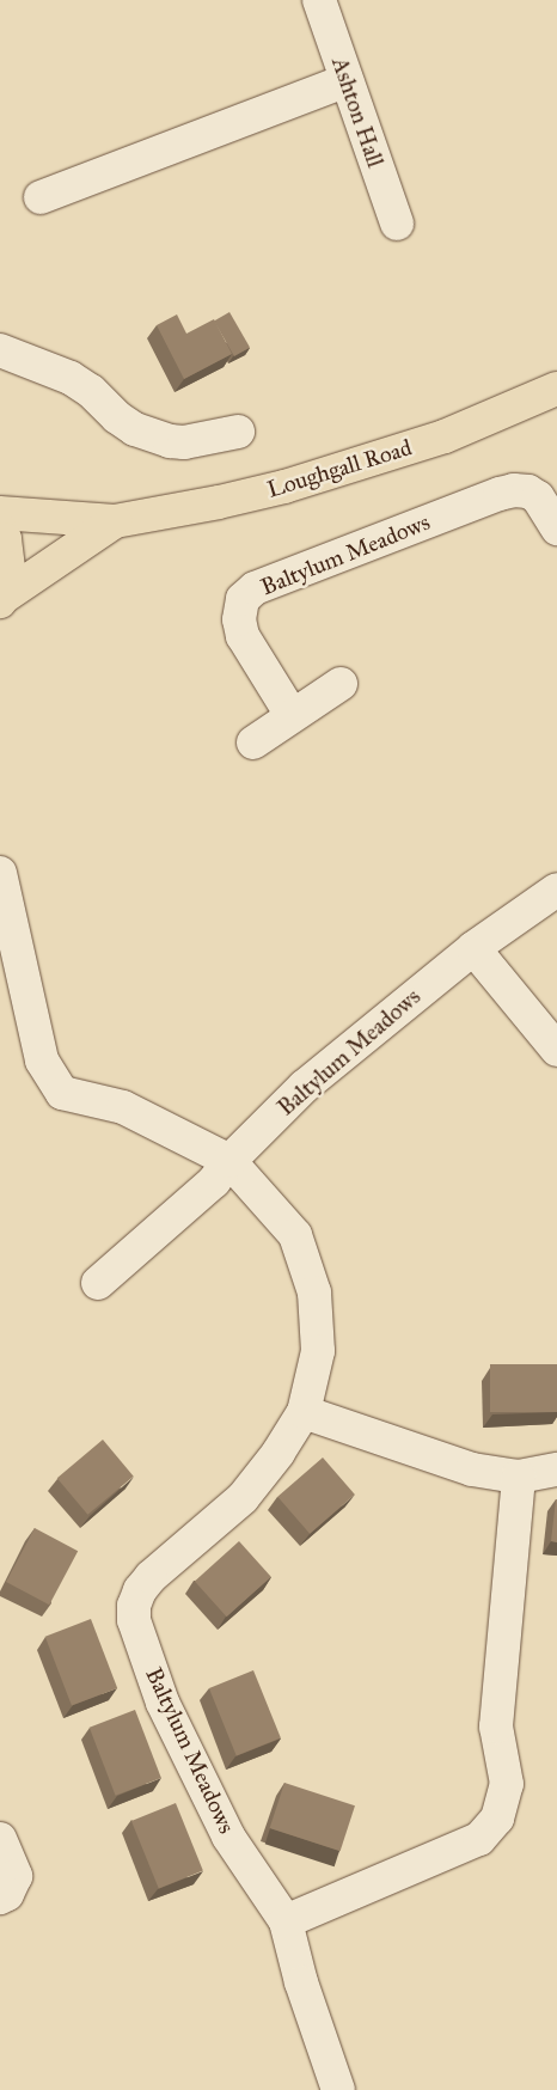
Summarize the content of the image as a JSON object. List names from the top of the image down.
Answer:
{
  "streets": {
    "main road": ["Loughgall Road"],
    "street": ["Ashton Hall", "Baltylum Meadows"]
  }
}
